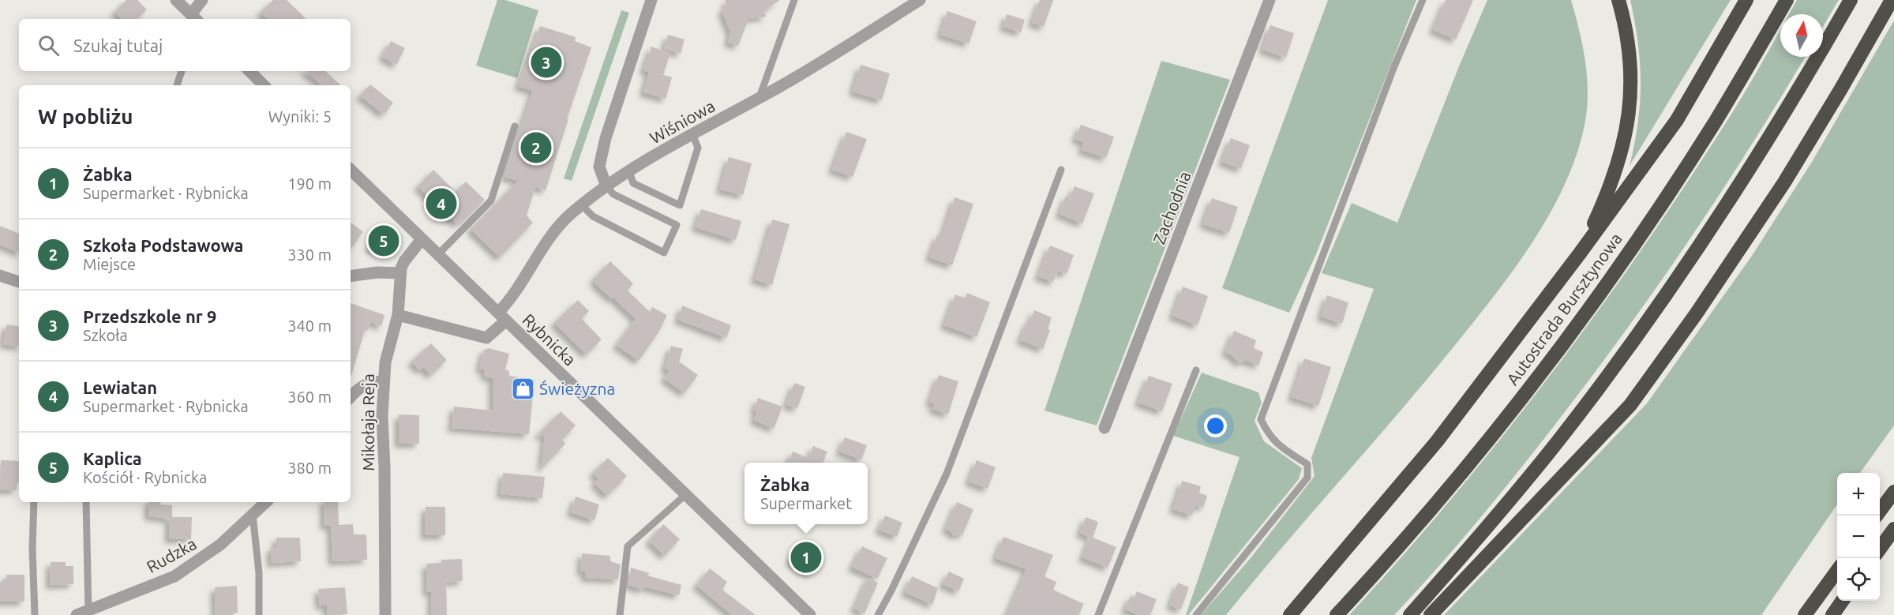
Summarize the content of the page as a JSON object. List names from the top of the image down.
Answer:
{
  "streets": {
    "highway": ["Autostrada Bursztynowa"],
    "street": [
      "Wiśniowa",
      "Zachodnia",
      "Rybnicka",
      "Mikołaja Reja",
      "Rudzka"
    ]
  },
  "crossings": [
    ["Wiśniowa", "Rybnicka"],
    ["Wiśniowa", "Mikołaja Reja"],
    ["Rybnicka", "Mikołaja Reja"]
  ],
  "places": {
    "shop": ["Świeżyzna"]
  },
  "north": "top",
  "page": {
    "search": "Szukaj tutaj",
    "pins": [
      "3",
      "2",
      "4",
      "5",
      "1"
    ],
    "heading": ["W pobliżu", "Wyniki: 5"],
    "list": [
      {
        "mark": "1",
        "name": "Żabka",
        "note": "Supermarket · Rybnicka",
        "value": "190 m"
      },
      {
        "mark": "2",
        "name": "Szkoła Podstawowa",
        "note": "Miejsce",
        "value": "330 m"
      },
      {
        "mark": "3",
        "name": "Przedszkole nr 9",
        "note": "Szkoła",
        "value": "340 m"
      },
      {
        "mark": "4",
        "name": "Lewiatan",
        "note": "Supermarket · Rybnicka",
        "value": "360 m"
      },
      {
        "mark": "5",
        "name": "Kaplica",
        "note": "Kościół · Rybnicka",
        "value": "380 m"
      }
    ],
    "popup": ["Żabka", "Supermarket"],
    "map_buttons": ["+", "−"]
  }
}
